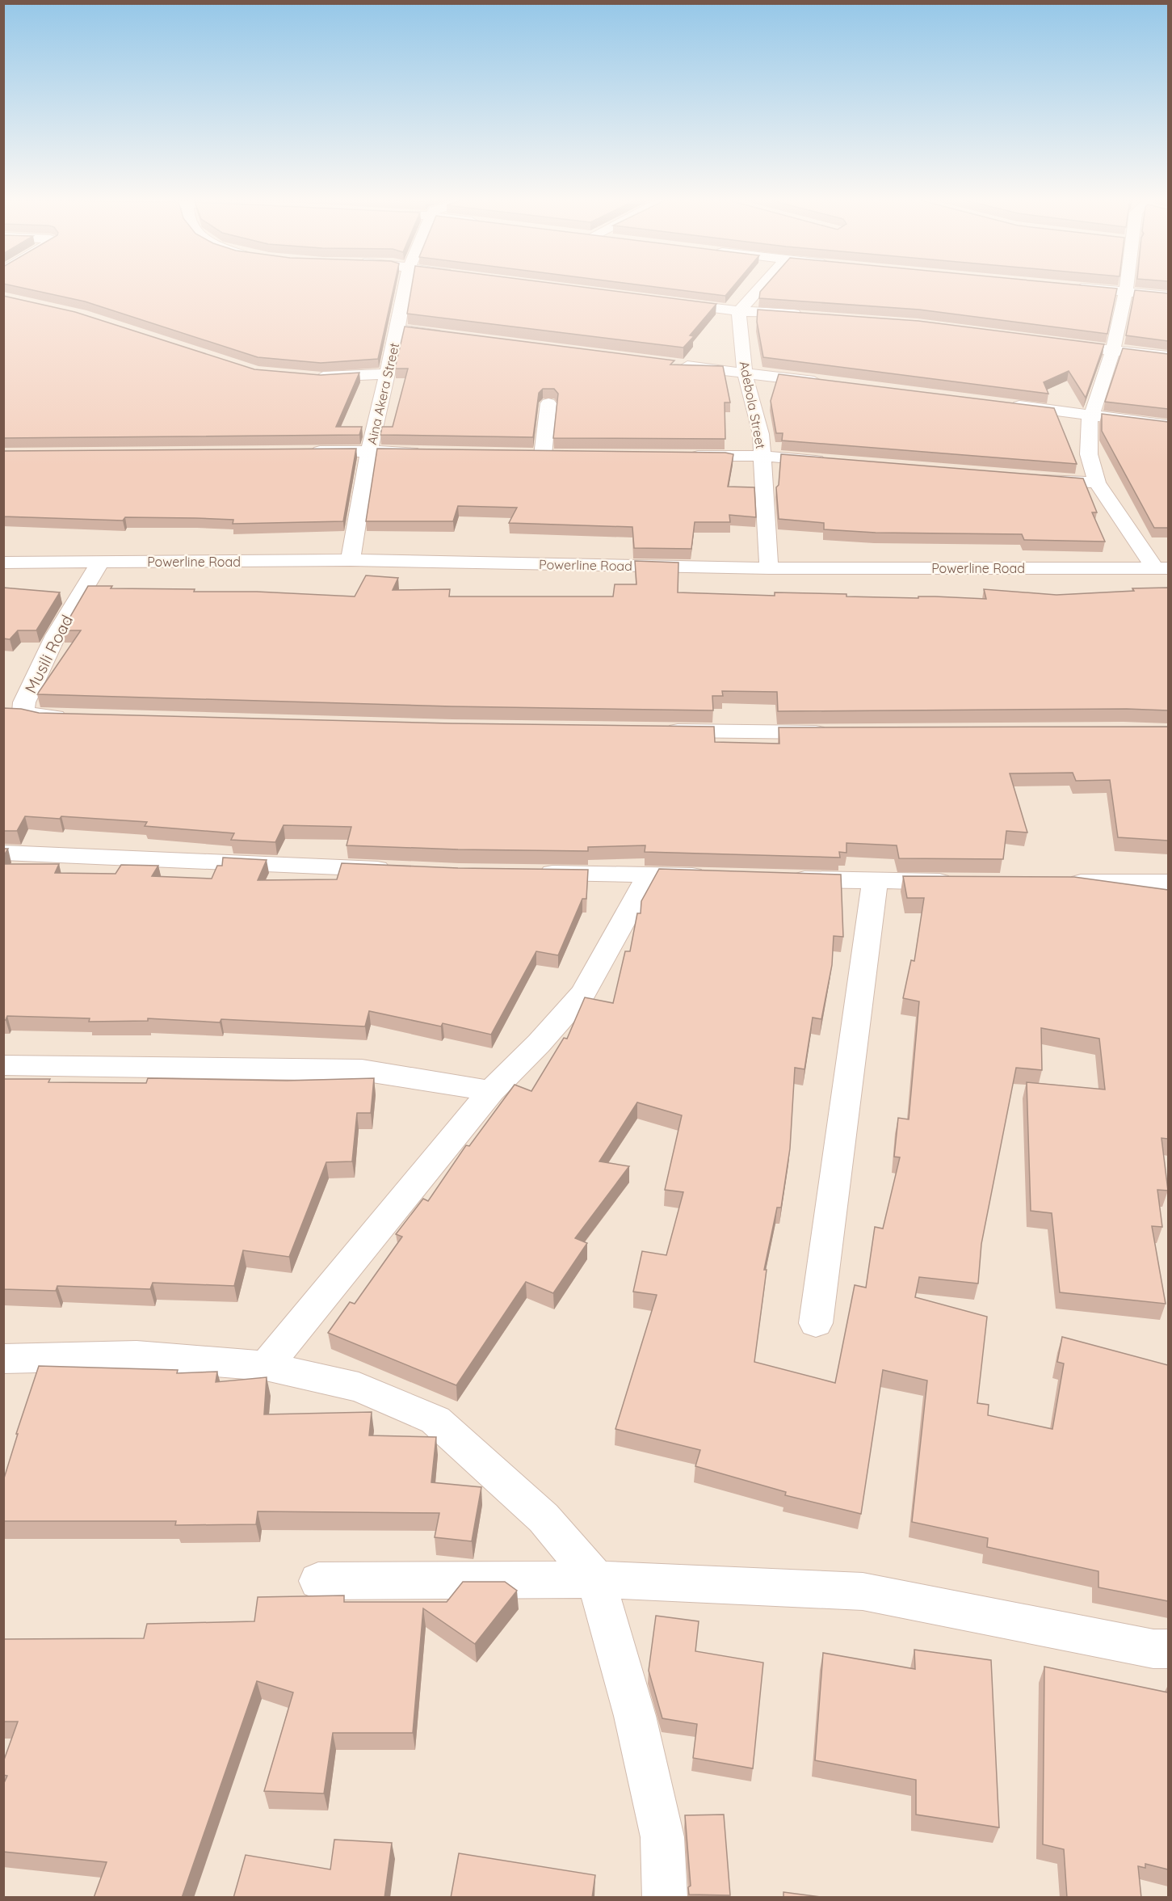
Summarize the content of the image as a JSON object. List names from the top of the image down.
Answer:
{
  "streets": {
    "street": [
      "Aina Akera Street",
      "Adebola Street",
      "Powerline Road",
      "Musili Road"
    ]
  },
  "crossings": [
    ["Aina Akera Street", "Powerline Road"],
    ["Adebola Street", "Powerline Road"],
    ["Powerline Road", "Musili Road"]
  ]
}
